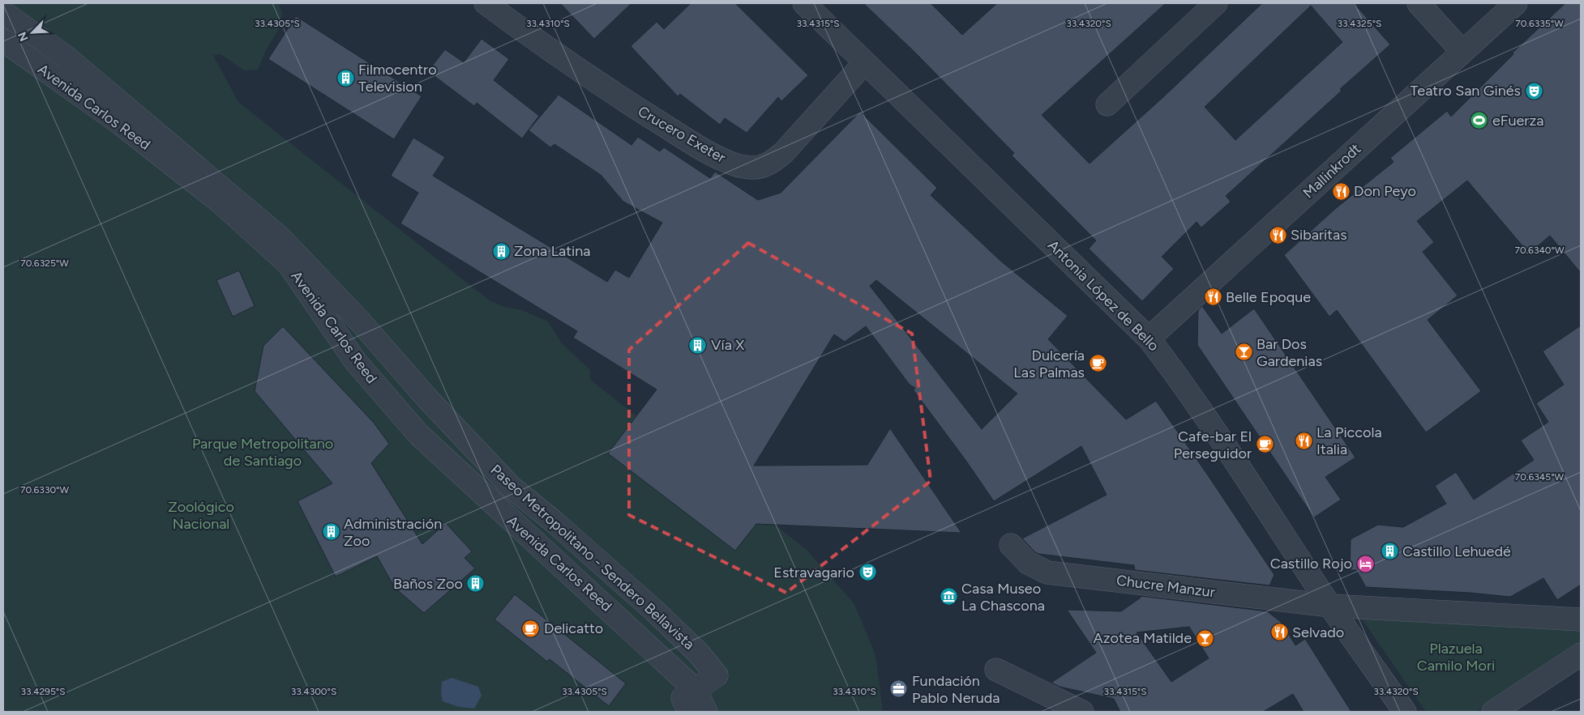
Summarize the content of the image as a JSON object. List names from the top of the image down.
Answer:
{
  "streets": {
    "street": [
      "Avenida Carlos Reed",
      "Crucero Exeter",
      "Mallinkrodt",
      "Antonia López de Bello",
      "Paseo Metropolitano - Sendero Bellavista",
      "Chucre Manzur"
    ]
  },
  "crossings": [
    ["Avenida Carlos Reed", "Paseo Metropolitano - Sendero Bellavista"],
    ["Crucero Exeter", "Antonia López de Bello"],
    ["Mallinkrodt", "Antonia López de Bello"],
    ["Antonia López de Bello", "Chucre Manzur"]
  ],
  "parks": ["Parque Metropolitano de Santiago", "Zoológico Nacional", "Plazuela Camilo Mori"],
  "places": {
    "building": [
      "Filmocentro Television",
      "Zona Latina",
      "Vía X",
      "Administración Zoo",
      "Castillo Lehuedé",
      "Baños Zoo"
    ],
    "theatre": ["Teatro San Ginés", "Estravagario"],
    "sports": ["eFuerza"],
    "restaurant": [
      "Don Peyo",
      "Sibaritas",
      "Belle Epoque",
      "La Piccola Italia",
      "Selvado"
    ],
    "bar": ["Bar Dos Gardenias", "Azotea Matilde"],
    "cafe": ["Dulcería Las Palmas", "Cafe-bar El Perseguidor", "Delicatto"],
    "hotel": ["Castillo Rojo"],
    "museum": ["Casa Museo La Chascona"],
    "office": ["Fundación Pablo Neruda"]
  },
  "north": "bottom left",
  "coordinates": [
    "70.6335°W",
    "33.4305°S",
    "33.4310°S",
    "33.4315°S",
    "33.4320°S",
    "33.4325°S",
    "70.6340°W",
    "70.6325°W",
    "70.6345°W",
    "70.6330°W",
    "33.4295°S",
    "33.4300°S"
  ]
}
